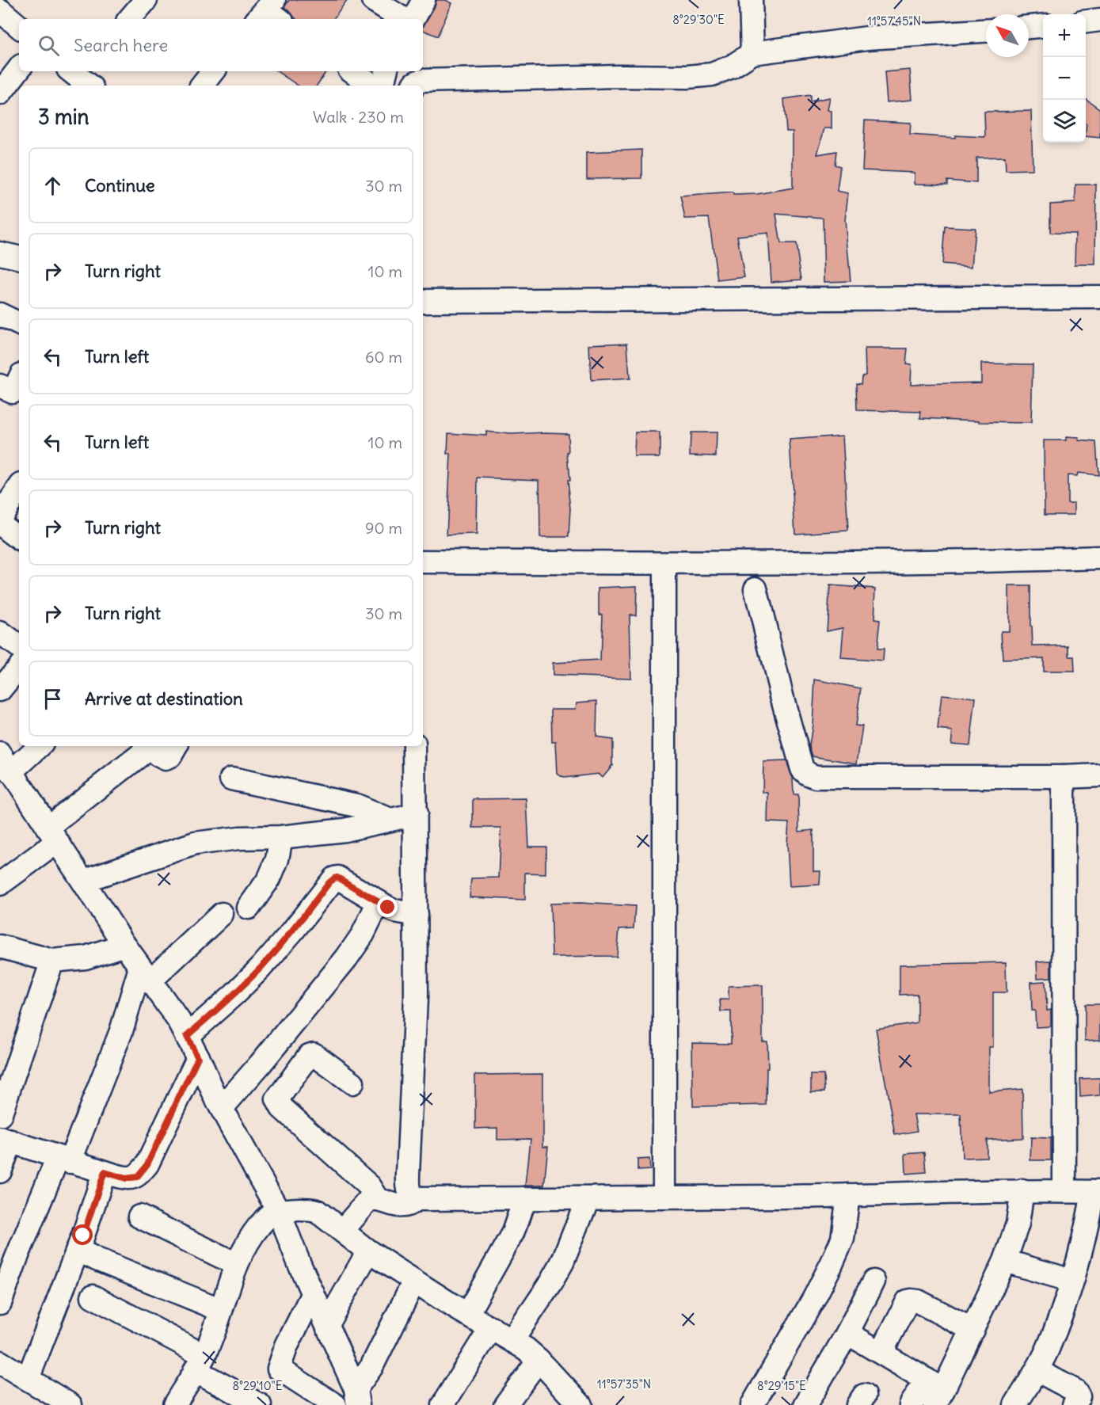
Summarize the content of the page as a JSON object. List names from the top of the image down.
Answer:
{
  "north": "top left",
  "page": {
    "map_buttons": ["+", "−"],
    "search": "Search here",
    "heading": ["3 min", "Walk · 230 m"],
    "list": [
      ["Continue", "30 m"],
      ["Turn right", "10 m"],
      ["Turn left", "60 m"],
      ["Turn left", "10 m"],
      ["Turn right", "90 m"],
      ["Turn right", "30 m"],
      "Arrive at destination"
    ]
  },
  "coordinates": [
    "8°29'30\"E",
    "11°57'45\"N",
    "11°57'35\"N",
    "8°29'10\"E",
    "8°29'15\"E"
  ]
}
